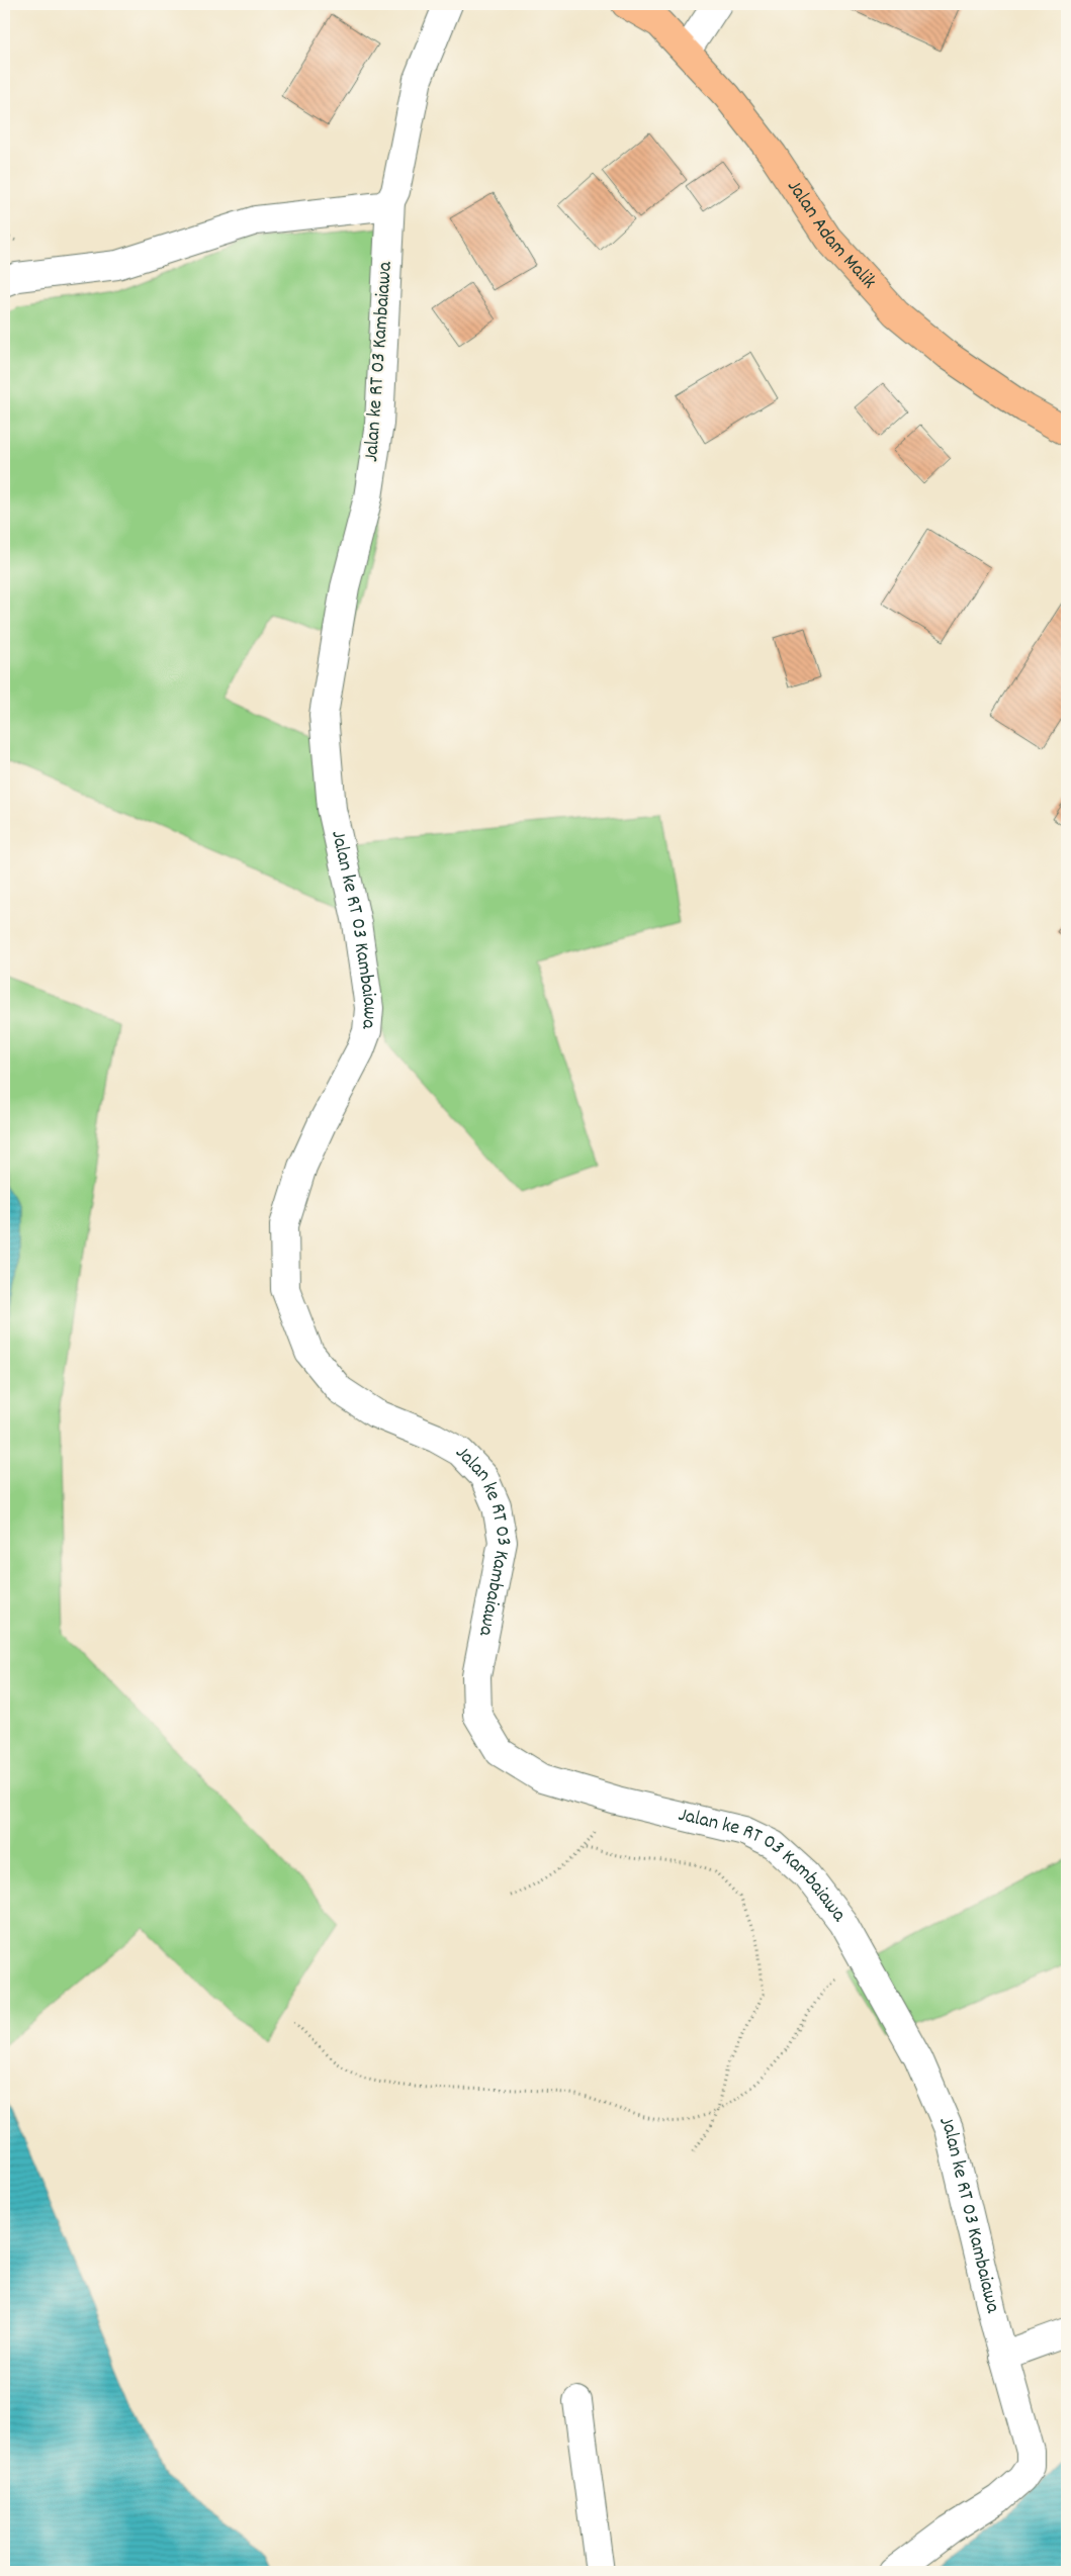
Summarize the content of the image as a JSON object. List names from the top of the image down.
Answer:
{
  "streets": {
    "highway": ["Jalan Adam Malik"],
    "street": ["Jalan ke RT 03 Kambaiawa"]
  }
}
